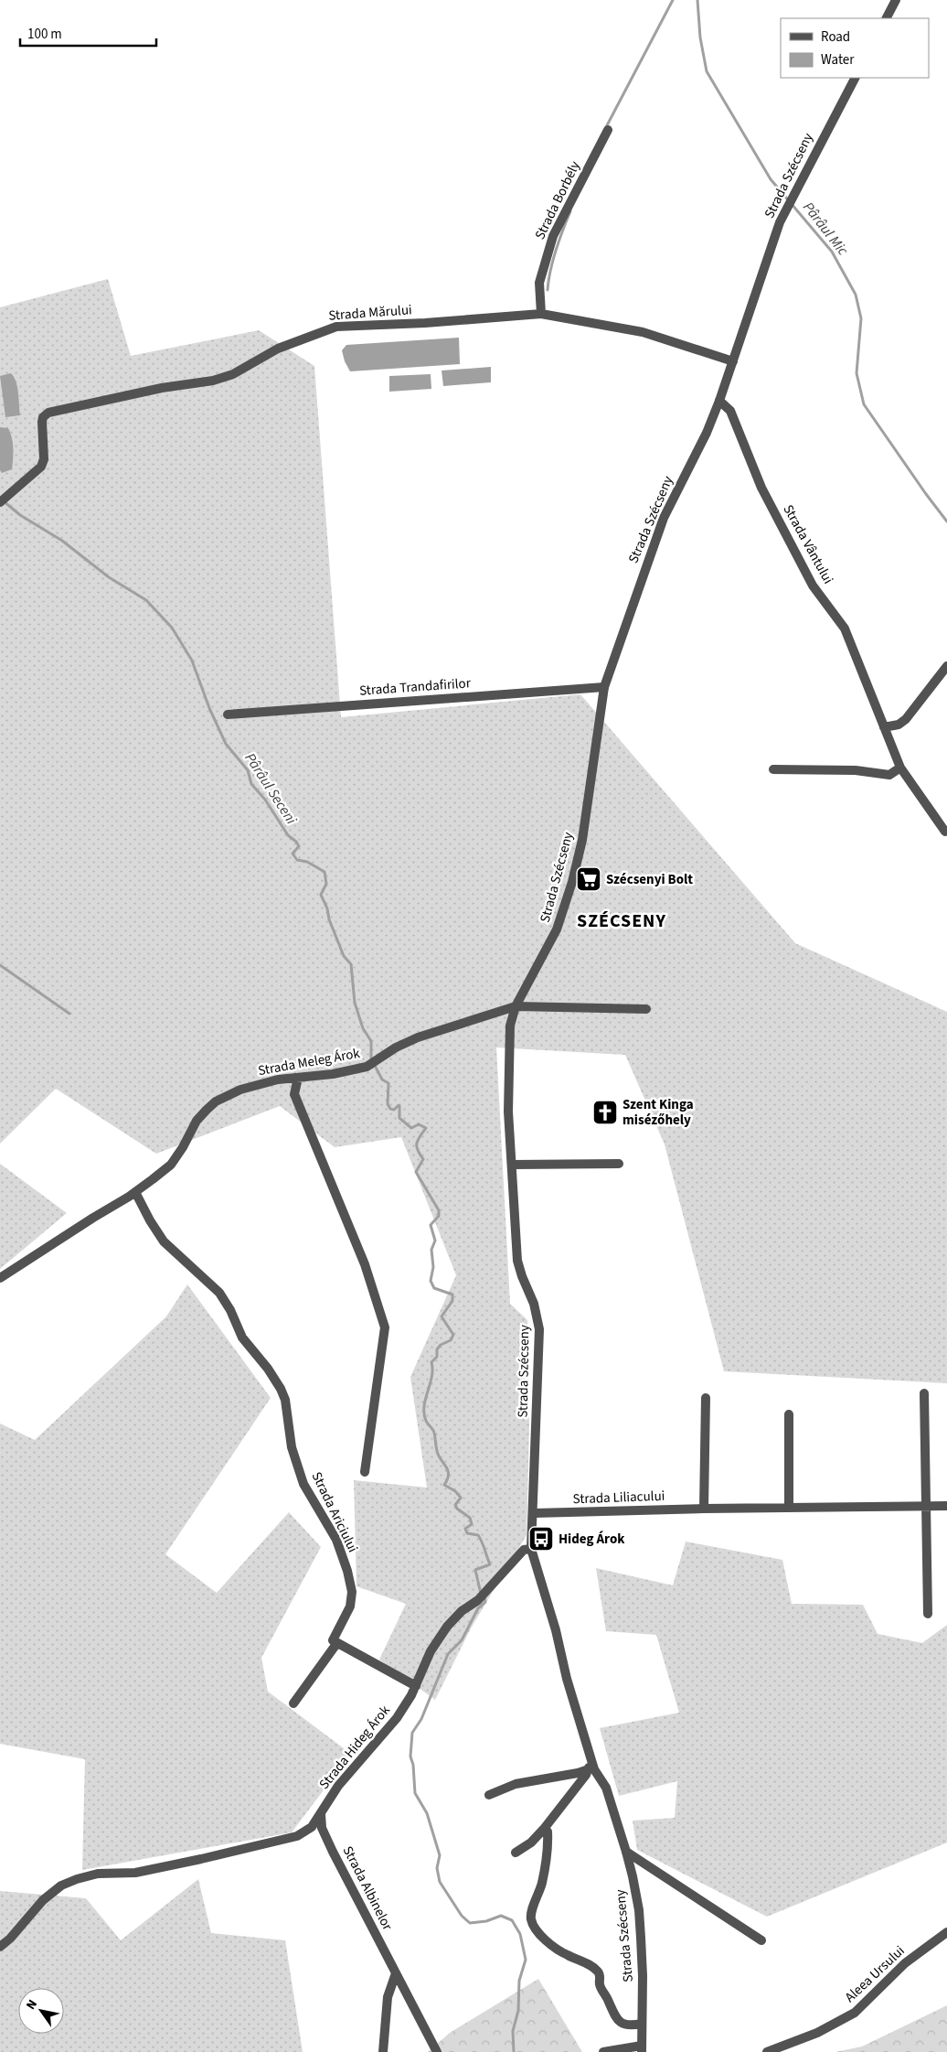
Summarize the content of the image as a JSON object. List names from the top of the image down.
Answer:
{
  "streets": {
    "street": [
      "Strada Szécseny",
      "Strada Borbély",
      "Strada Mărului",
      "Strada Vântului",
      "Strada Trandafirilor",
      "Strada Meleg Árok",
      "Strada Liliacului",
      "Strada Ariciului",
      "Strada Hideg Árok",
      "Strada Albinelor",
      "Aleea Ursului"
    ]
  },
  "crossings": [
    ["Strada Szécseny", "Strada Mărului"],
    ["Strada Szécseny", "Strada Vântului"],
    ["Strada Szécseny", "Strada Trandafirilor"],
    ["Strada Szécseny", "Strada Meleg Árok"],
    ["Strada Szécseny", "Strada Liliacului"],
    ["Strada Szécseny", "Strada Hideg Árok"],
    ["Strada Borbély", "Strada Mărului"],
    ["Strada Meleg Árok", "Strada Ariciului"],
    ["Strada Hideg Árok", "Strada Albinelor"]
  ],
  "districts": ["SZÉCSENY"],
  "water": ["Pârâul Mic", "Pârâul Seceni"],
  "places": {
    "supermarket": ["Szécsenyi Bolt"],
    "church": ["Szent Kinga misézőhely"],
    "bus stop": ["Hideg Árok"]
  },
  "legend": ["Road", "Water"],
  "scale_bar": "100 m",
  "north": "top left"
}
